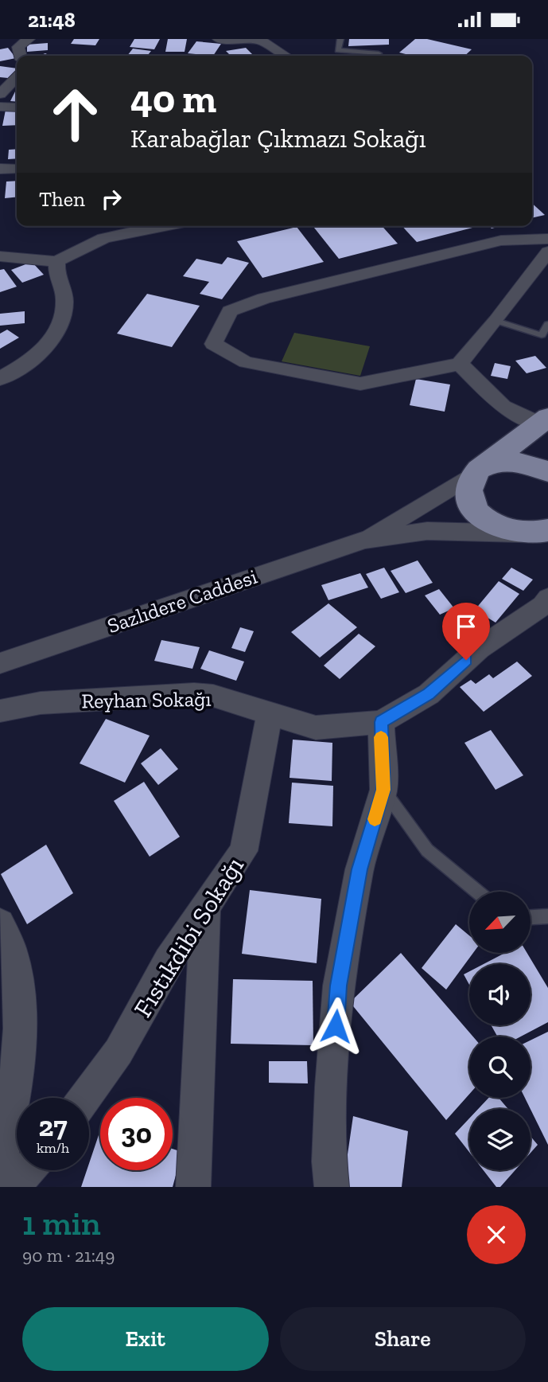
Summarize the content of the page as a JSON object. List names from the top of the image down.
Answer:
{
  "streets": {
    "main road": ["Sazlıdere Caddesi"],
    "street": ["Reyhan Sokağı", "Fıstıkdibi Sokağı"]
  },
  "crossings": [
    ["Reyhan Sokağı", "Fıstıkdibi Sokağı"]
  ],
  "north": "bottom left",
  "page": {
    "status": "21:48",
    "turn": ["40 m", "Karabağlar Çıkmazı Sokağı"],
    "then": "Then",
    "speed": "27 km/h",
    "limit": "30",
    "heading": ["1 min", "90 m · 21:49"],
    "buttons": ["Exit", "Share"]
  }
}
